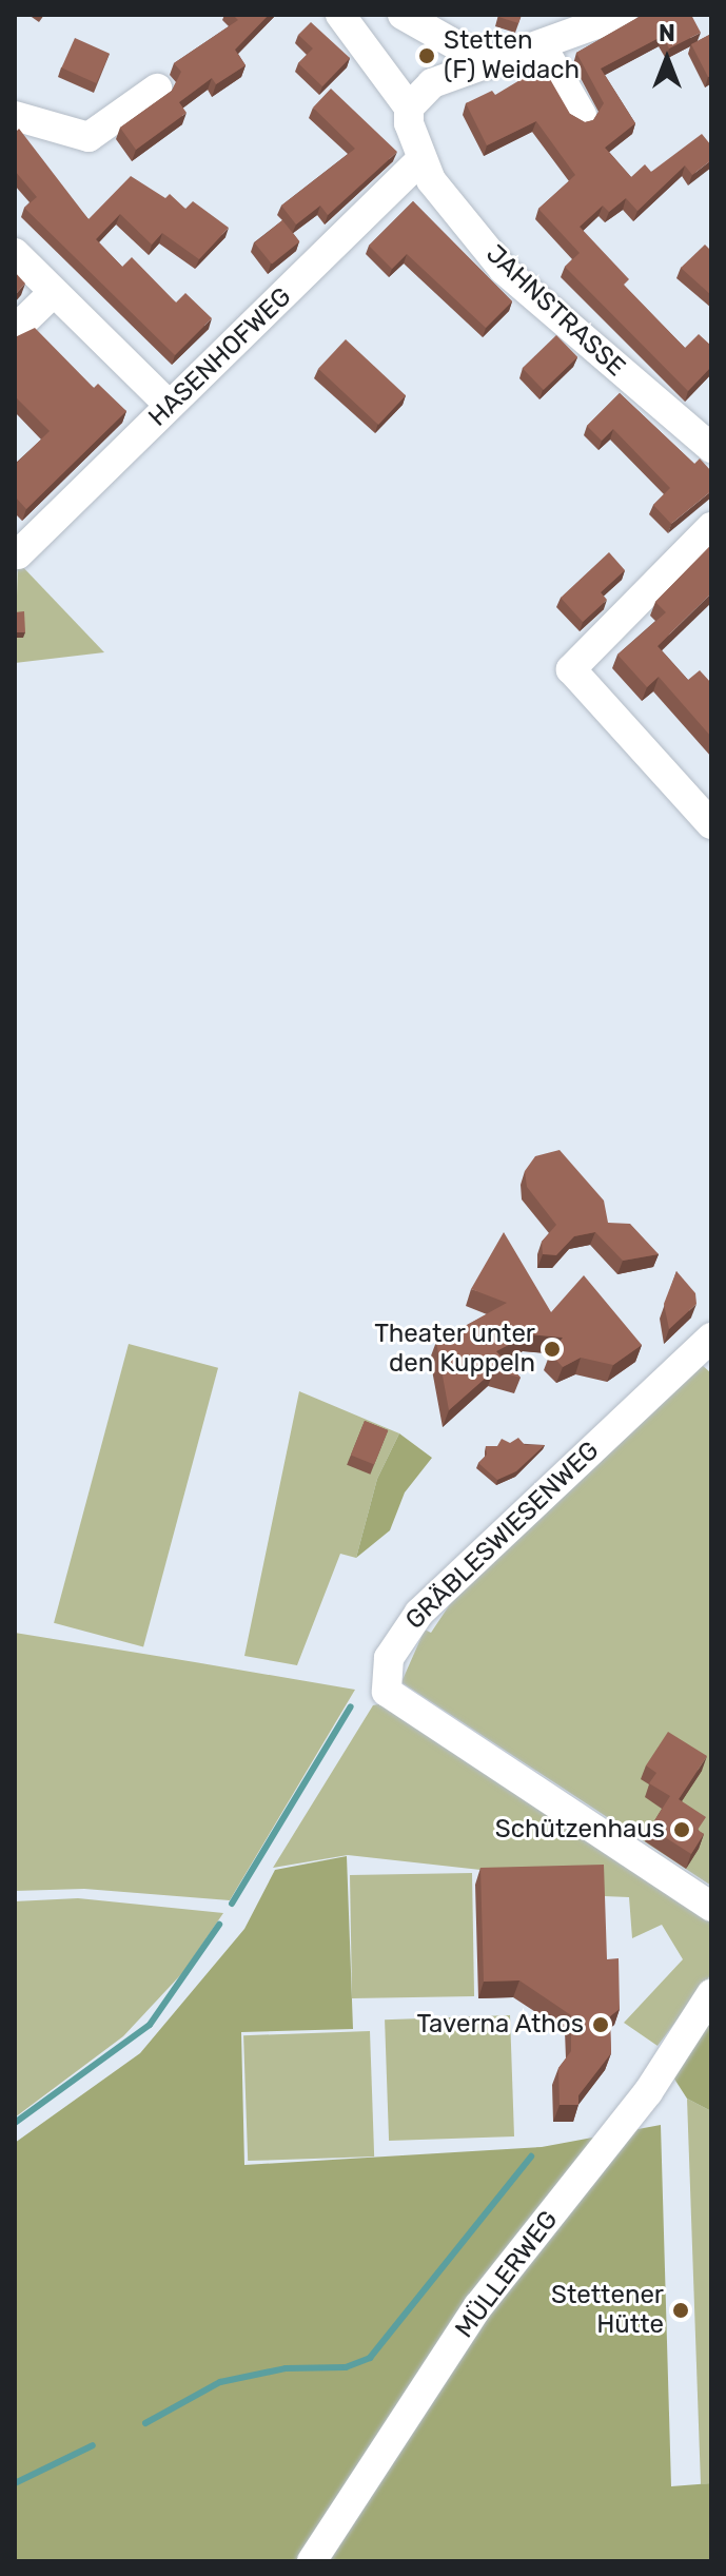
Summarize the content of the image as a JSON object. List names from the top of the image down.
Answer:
{
  "streets": {
    "street": [
      "JAHNSTRASSE",
      "HASENHOFWEG",
      "GRÄBLESWIESENWEG",
      "MÜLLERWEG"
    ]
  },
  "crossings": [
    ["JAHNSTRASSE", "HASENHOFWEG"]
  ],
  "places": [
    "Stetten (F) Weidach",
    "Theater unter den Kuppeln",
    "Schützenhaus",
    "Taverna Athos",
    "Stettener Hütte"
  ],
  "north": "top"
}
